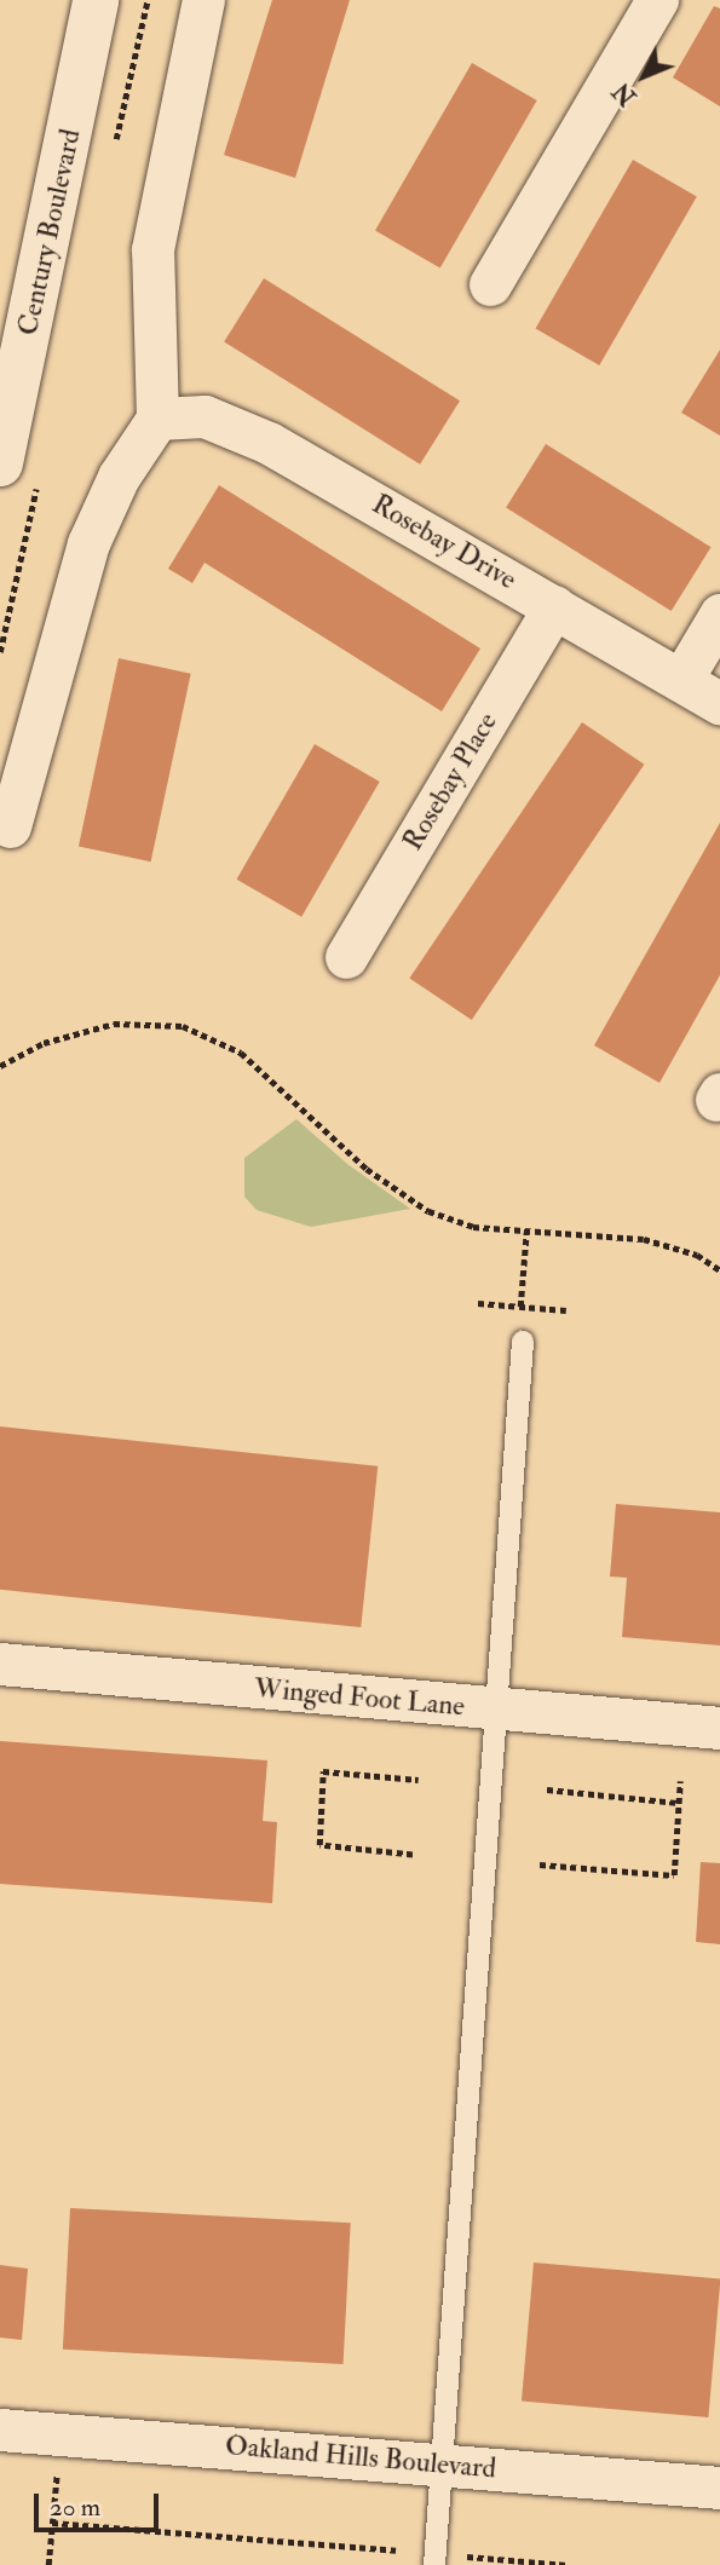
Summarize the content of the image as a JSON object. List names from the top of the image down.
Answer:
{
  "streets": {
    "street": [
      "Century Boulevard",
      "Rosebay Drive",
      "Rosebay Place",
      "Winged Foot Lane",
      "Oakland Hills Boulevard"
    ]
  },
  "crossings": [
    ["Rosebay Drive", "Rosebay Place"]
  ],
  "scale_bar": "20 m",
  "north": "bottom left"
}
